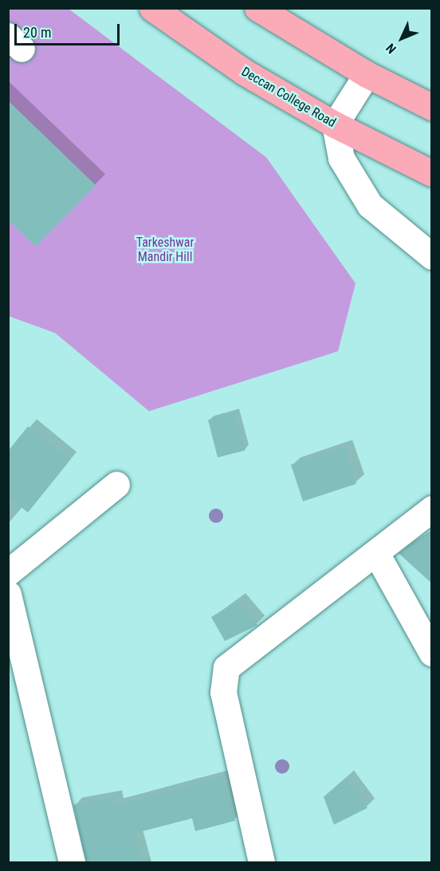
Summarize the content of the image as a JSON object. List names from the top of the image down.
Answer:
{
  "streets": {
    "main road": ["Deccan College Road"]
  },
  "parks": ["Tarkeshwar Mandir Hill"],
  "scale_bar": "20 m",
  "north": "bottom left"
}
